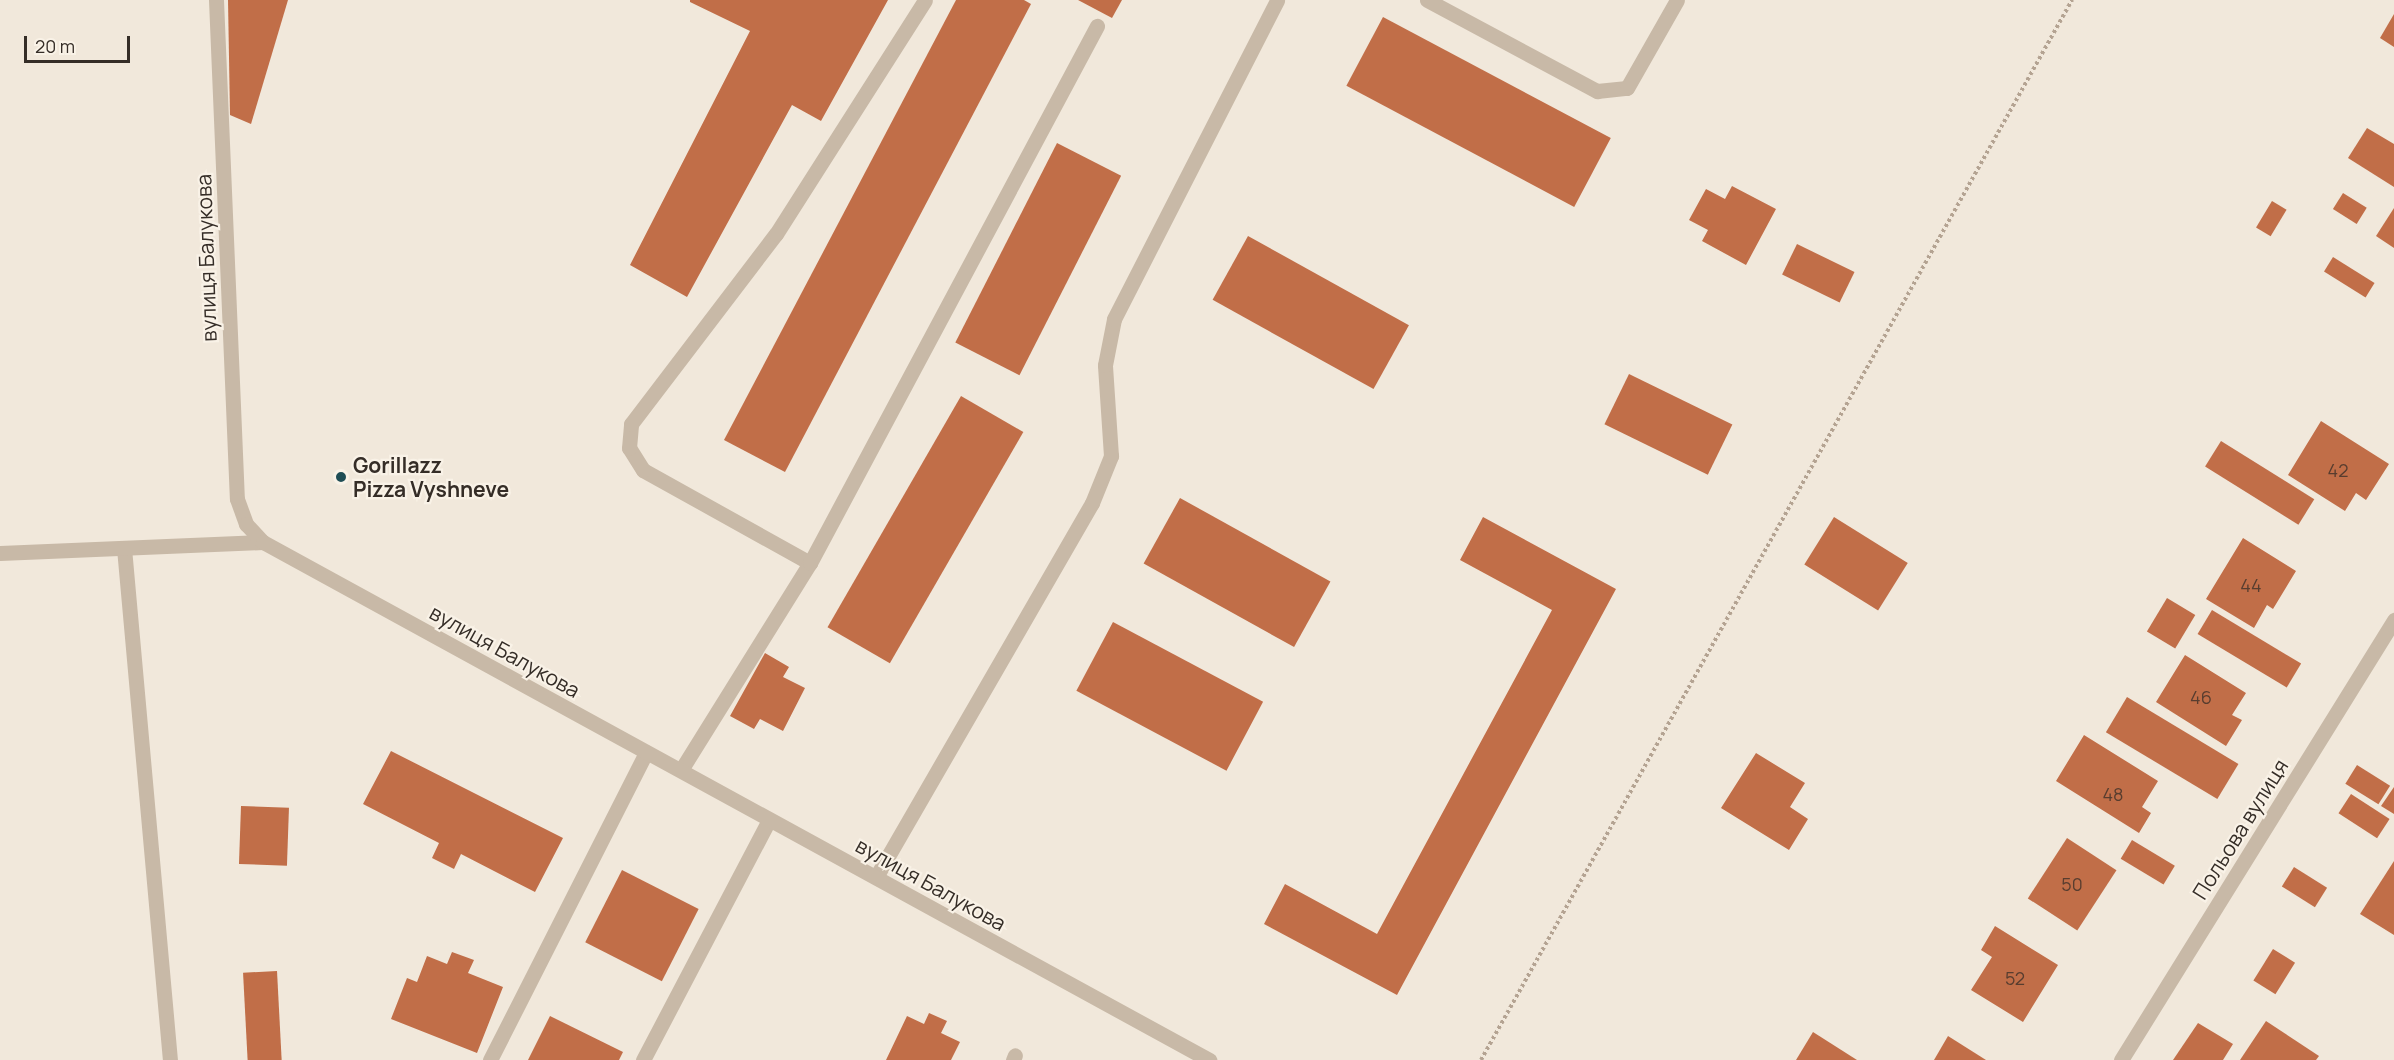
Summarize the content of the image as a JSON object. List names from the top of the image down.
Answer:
{
  "streets": {
    "street": ["вулиця Балукова", "Польова вулиця"]
  },
  "places": ["Gorillazz Pizza Vyshneve"],
  "house_numbers": [
    "42",
    "44",
    "46",
    "48",
    "50",
    "52"
  ],
  "scale_bar": "20 m"
}
